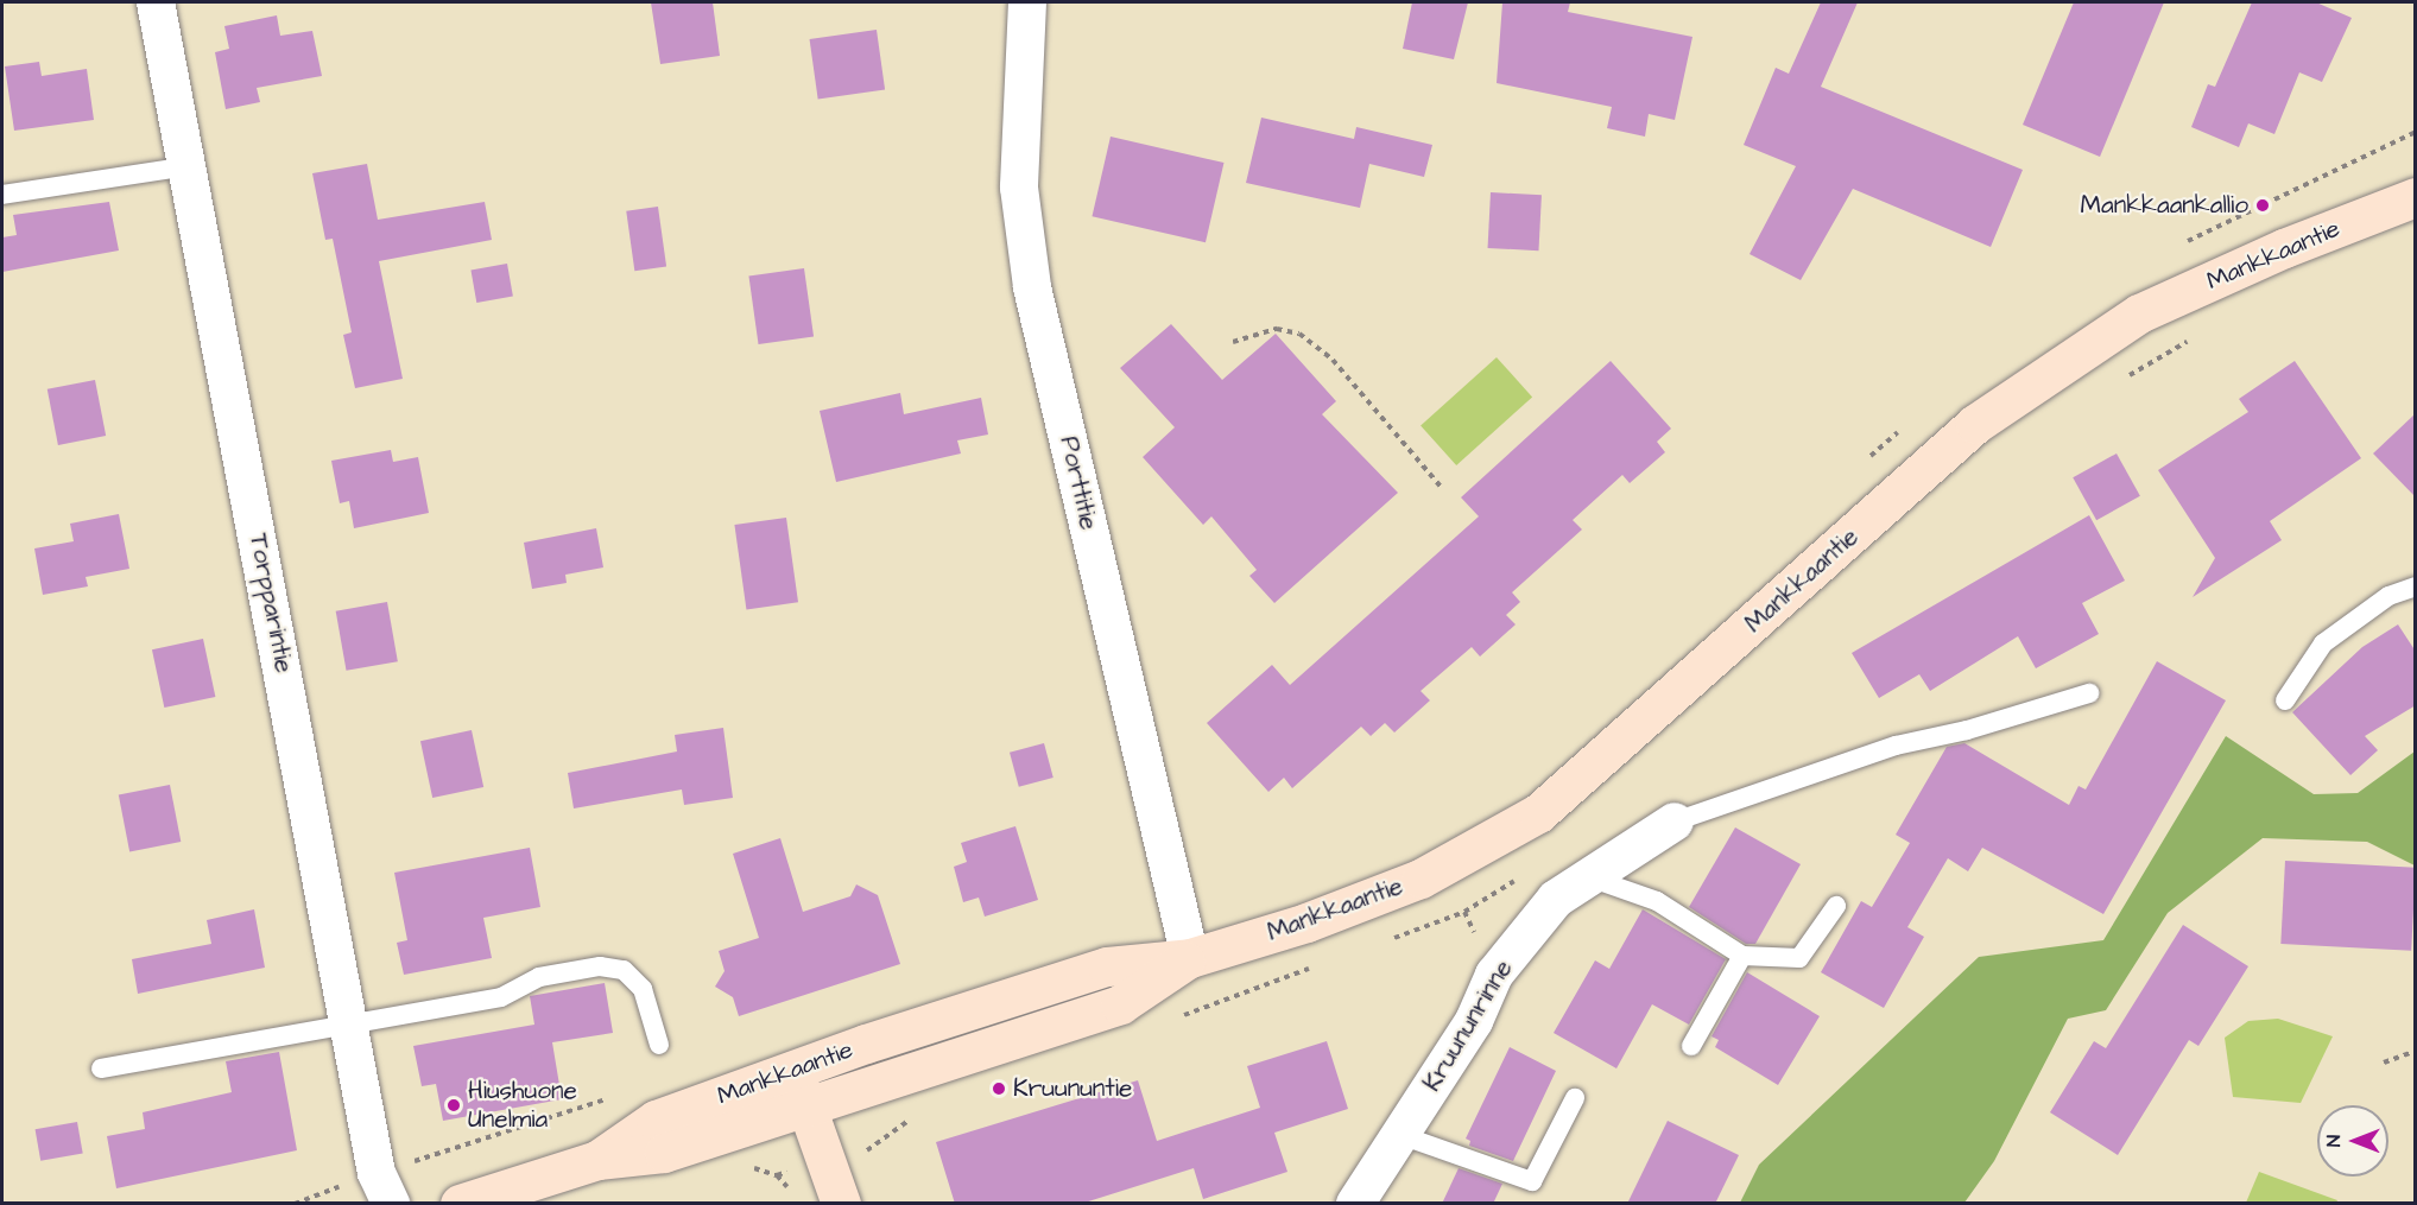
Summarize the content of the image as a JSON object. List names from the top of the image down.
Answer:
{
  "streets": {
    "main road": ["Mankkaantie"],
    "street": ["Porttitie", "Torpparintie", "Kruununrinne"]
  },
  "crossings": [
    ["Mankkaantie", "Porttitie"]
  ],
  "places": ["Mankkaankallio", "Kruununtie", "Hiushuone Unelmia"],
  "north": "left"
}
